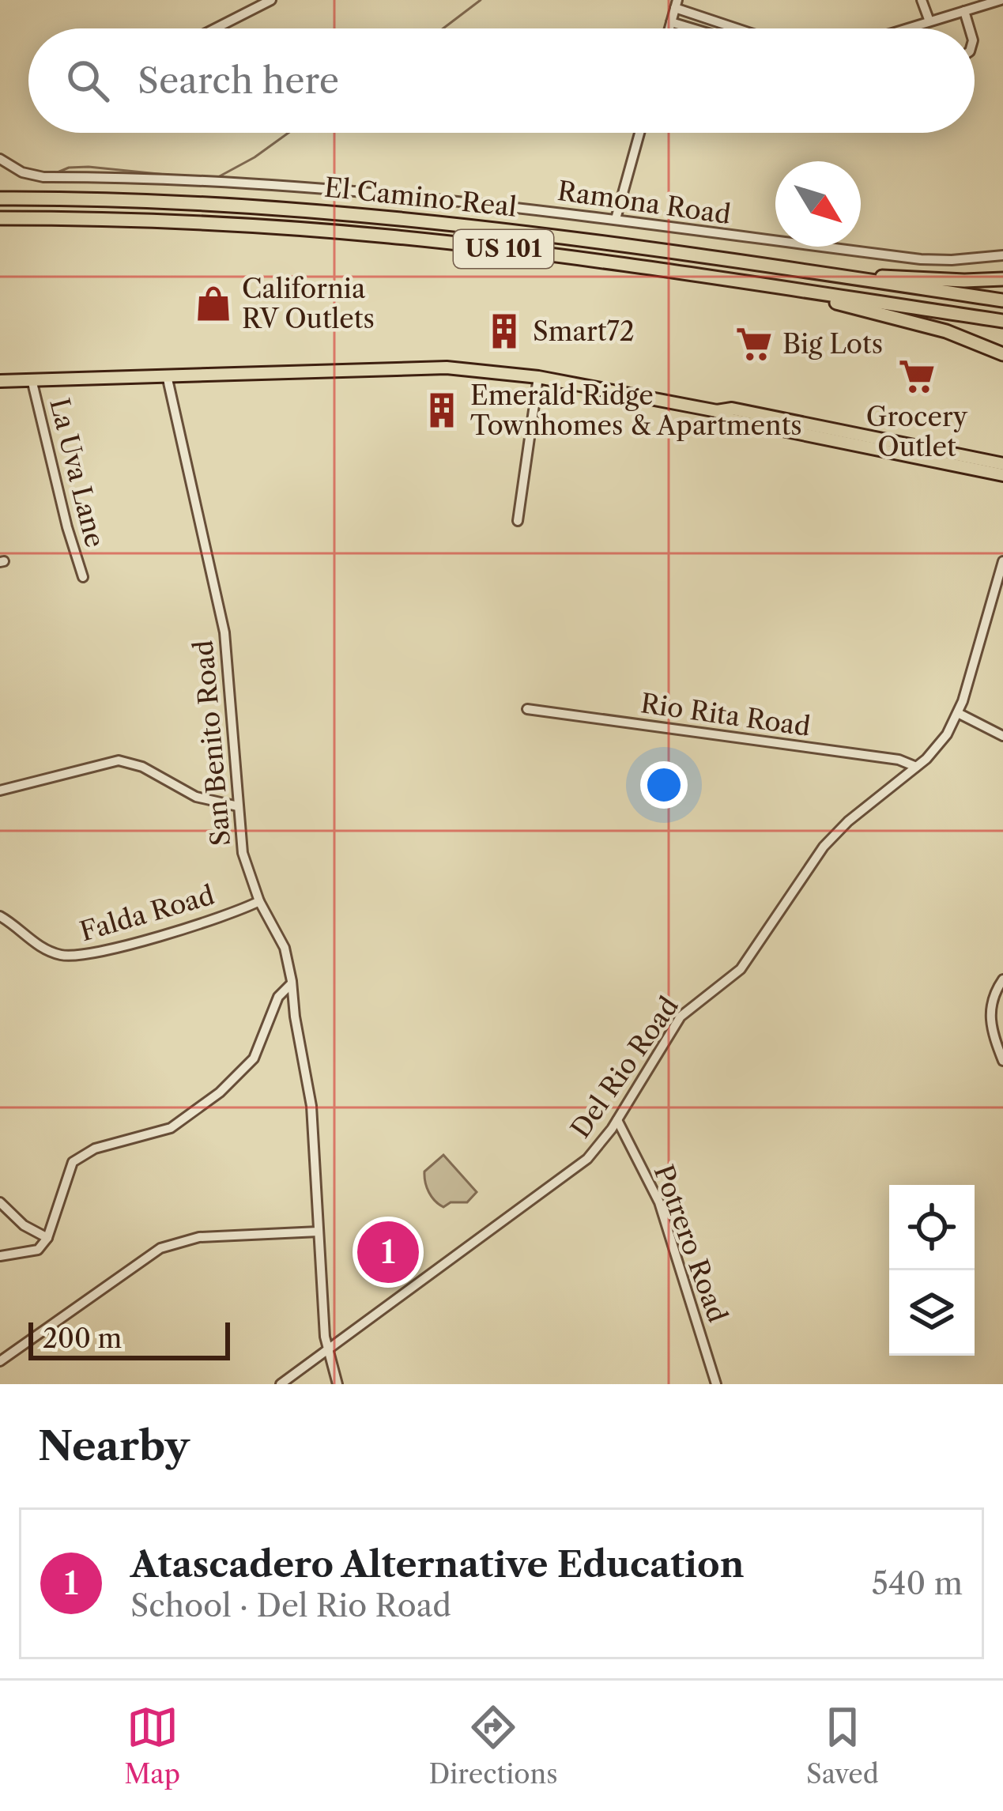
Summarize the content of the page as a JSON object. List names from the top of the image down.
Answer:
{
  "streets": {
    "highway": ["El Camino Real", "US 101"],
    "street": [
      "Ramona Road",
      "La Uva Lane",
      "Rio Rita Road",
      "San Benito Road",
      "Falda Road",
      "Del Rio Road",
      "Potrero Road"
    ]
  },
  "crossings": [
    ["Rio Rita Road", "Del Rio Road"],
    ["San Benito Road", "Falda Road"],
    ["San Benito Road", "Del Rio Road"],
    ["Del Rio Road", "Potrero Road"]
  ],
  "places": {
    "shop": ["California RV Outlets"],
    "building": ["Smart72", "Emerald Ridge Townhomes & Apartments"],
    "supermarket": ["Big Lots", "Grocery Outlet"]
  },
  "scale_bar": "200 m",
  "north": "bottom right",
  "page": {
    "search": "Search here",
    "pins": "1",
    "scale": "200 m",
    "heading": "Nearby",
    "list": [
      {
        "mark": "1",
        "name": "Atascadero Alternative Education",
        "note": "School · Del Rio Road",
        "value": "540 m"
      }
    ],
    "nav": ["Map", "Directions", "Saved"]
  }
}
